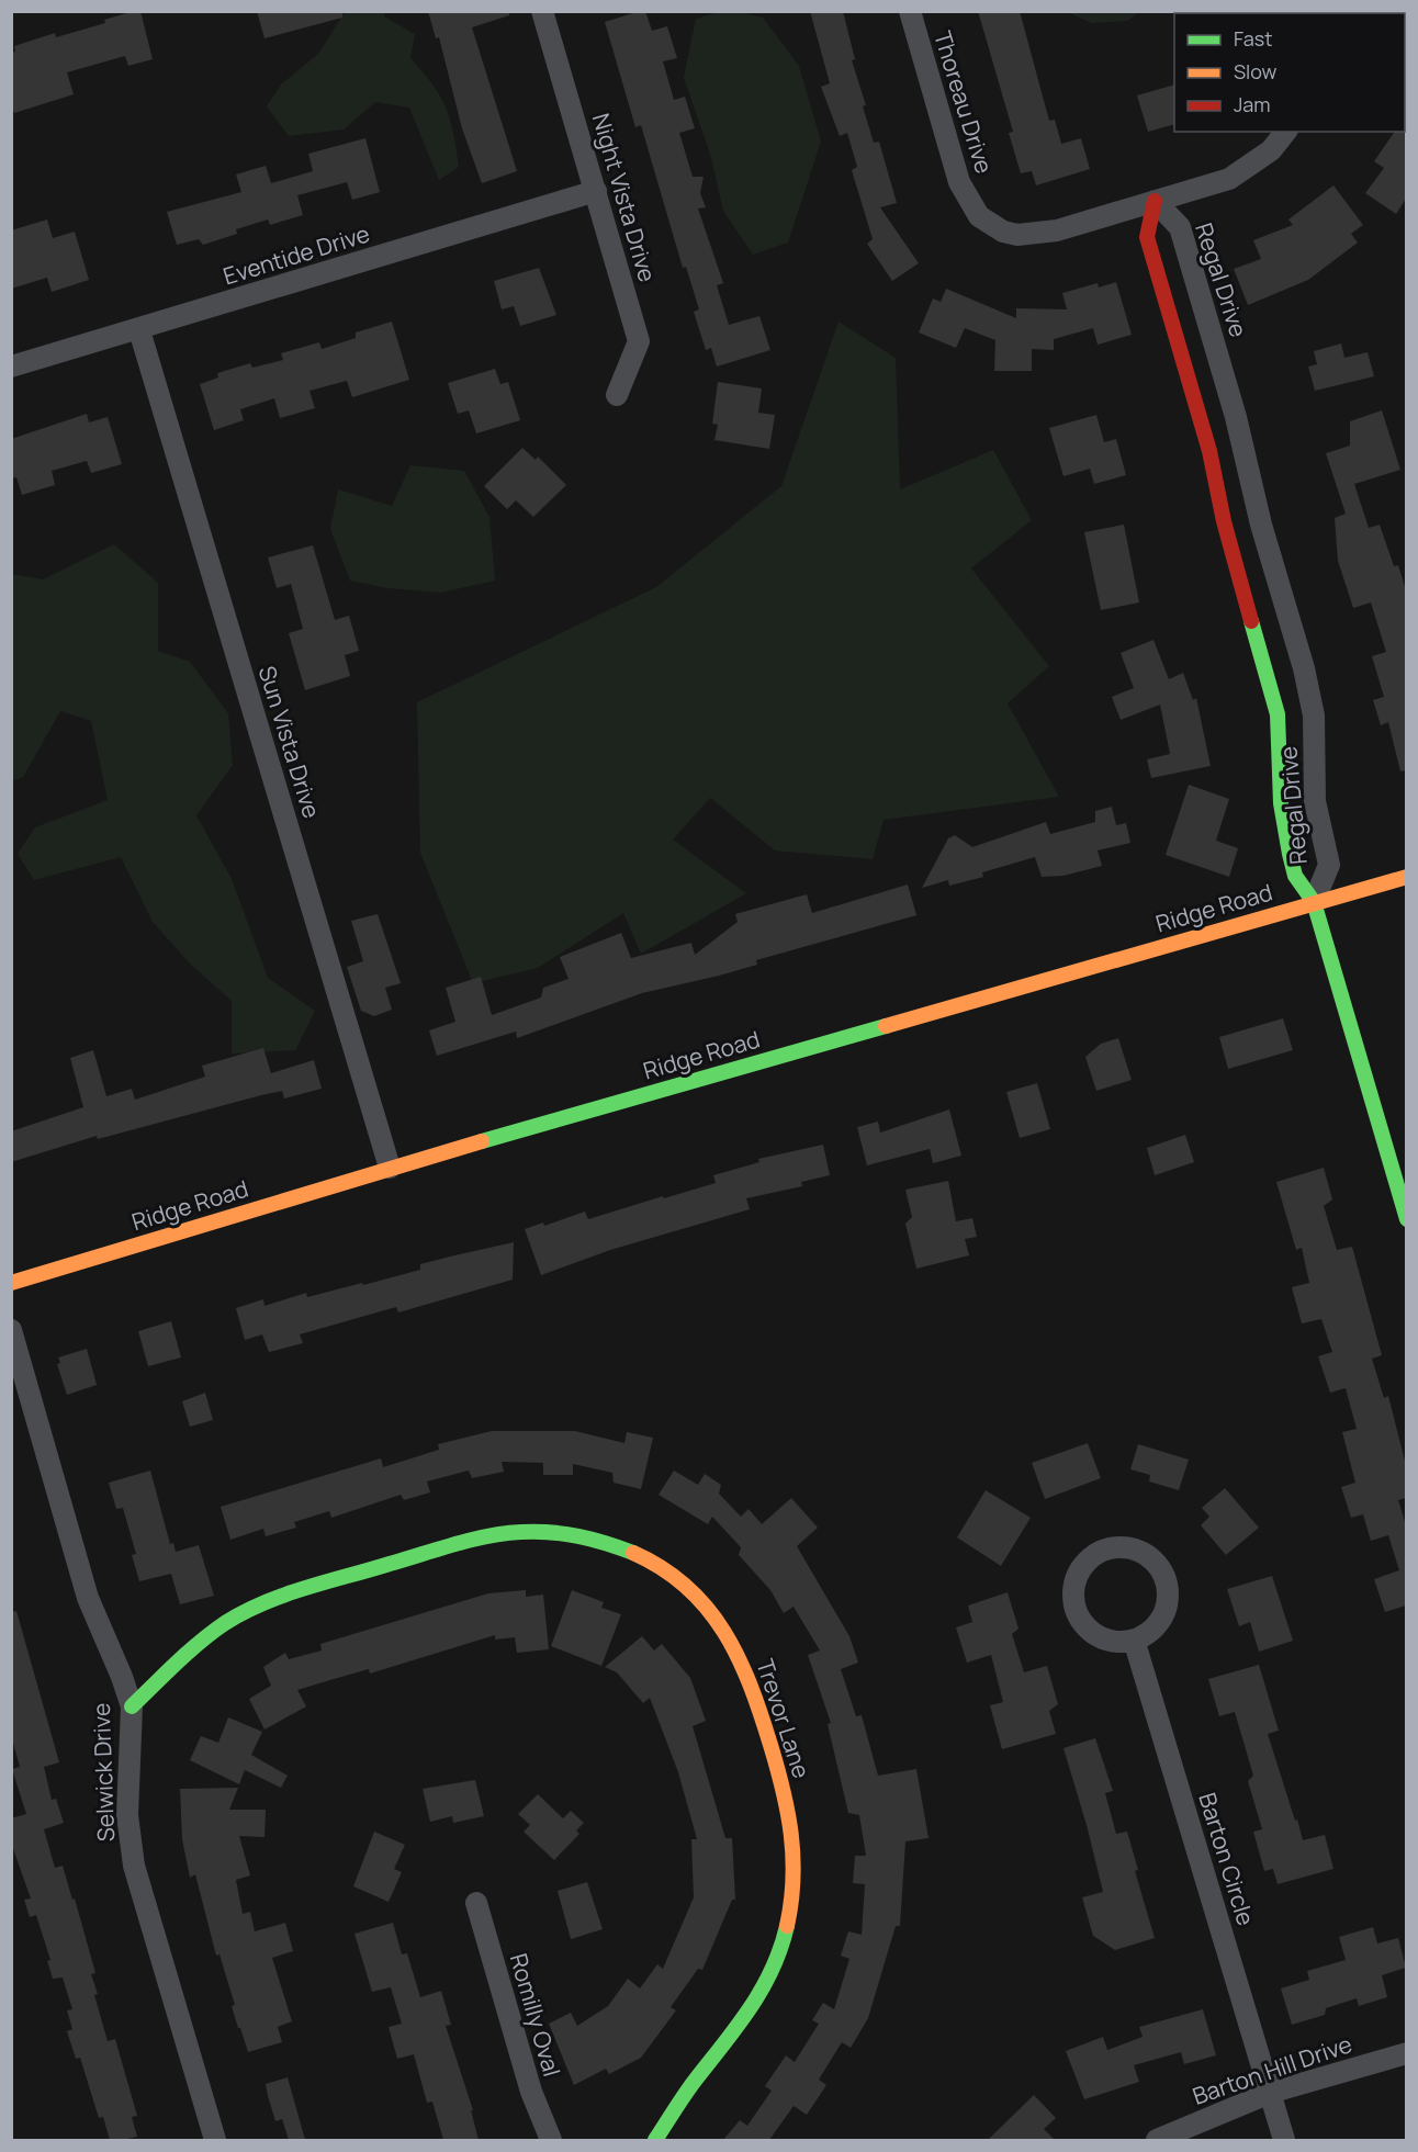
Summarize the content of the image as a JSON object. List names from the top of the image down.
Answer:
{
  "streets": {
    "street": [
      "Thoreau Drive",
      "Night Vista Drive",
      "Eventide Drive",
      "Regal Drive",
      "Sun Vista Drive",
      "Ridge Road",
      "Trevor Lane",
      "Selwick Drive",
      "Barton Circle",
      "Romilly Oval",
      "Barton Hill Drive"
    ]
  },
  "crossings": [
    ["Thoreau Drive", "Regal Drive"],
    ["Night Vista Drive", "Eventide Drive"],
    ["Eventide Drive", "Sun Vista Drive"],
    ["Regal Drive", "Ridge Road"],
    ["Sun Vista Drive", "Ridge Road"],
    ["Trevor Lane", "Selwick Drive"],
    ["Barton Circle", "Barton Hill Drive"]
  ],
  "legend": ["Fast", "Slow", "Jam"]
}
